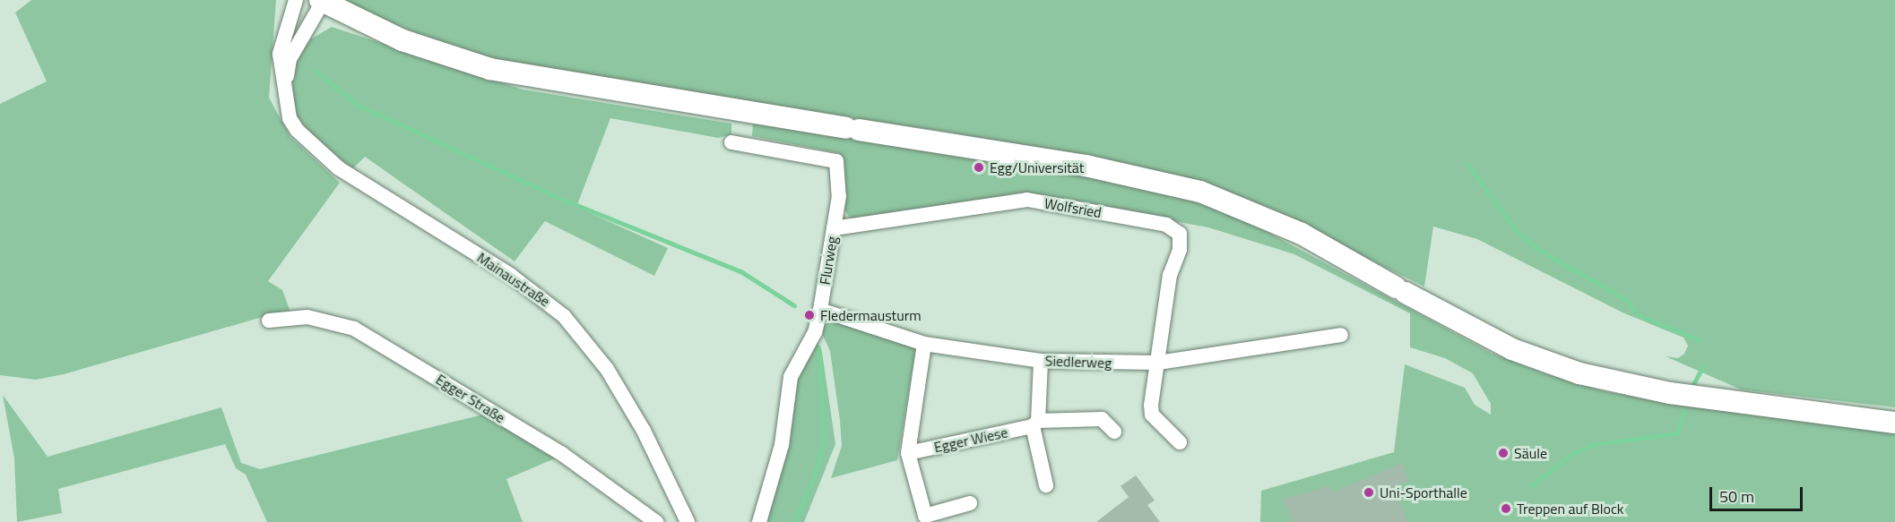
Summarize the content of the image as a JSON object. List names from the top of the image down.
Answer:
{
  "streets": {
    "street": [
      "Wolfsried",
      "Flurweg",
      "Mainaustraße",
      "Siedlerweg",
      "Egger Straße",
      "Egger Wiese"
    ]
  },
  "crossings": [
    ["Wolfsried", "Flurweg"],
    ["Wolfsried", "Siedlerweg"],
    ["Flurweg", "Siedlerweg"],
    ["Siedlerweg", "Egger Wiese"]
  ],
  "places": [
    "Egg/Universität",
    "Fledermausturm",
    "Säule",
    "Uni-Sporthalle",
    "Treppen auf Block"
  ],
  "scale_bar": "50 m"
}
